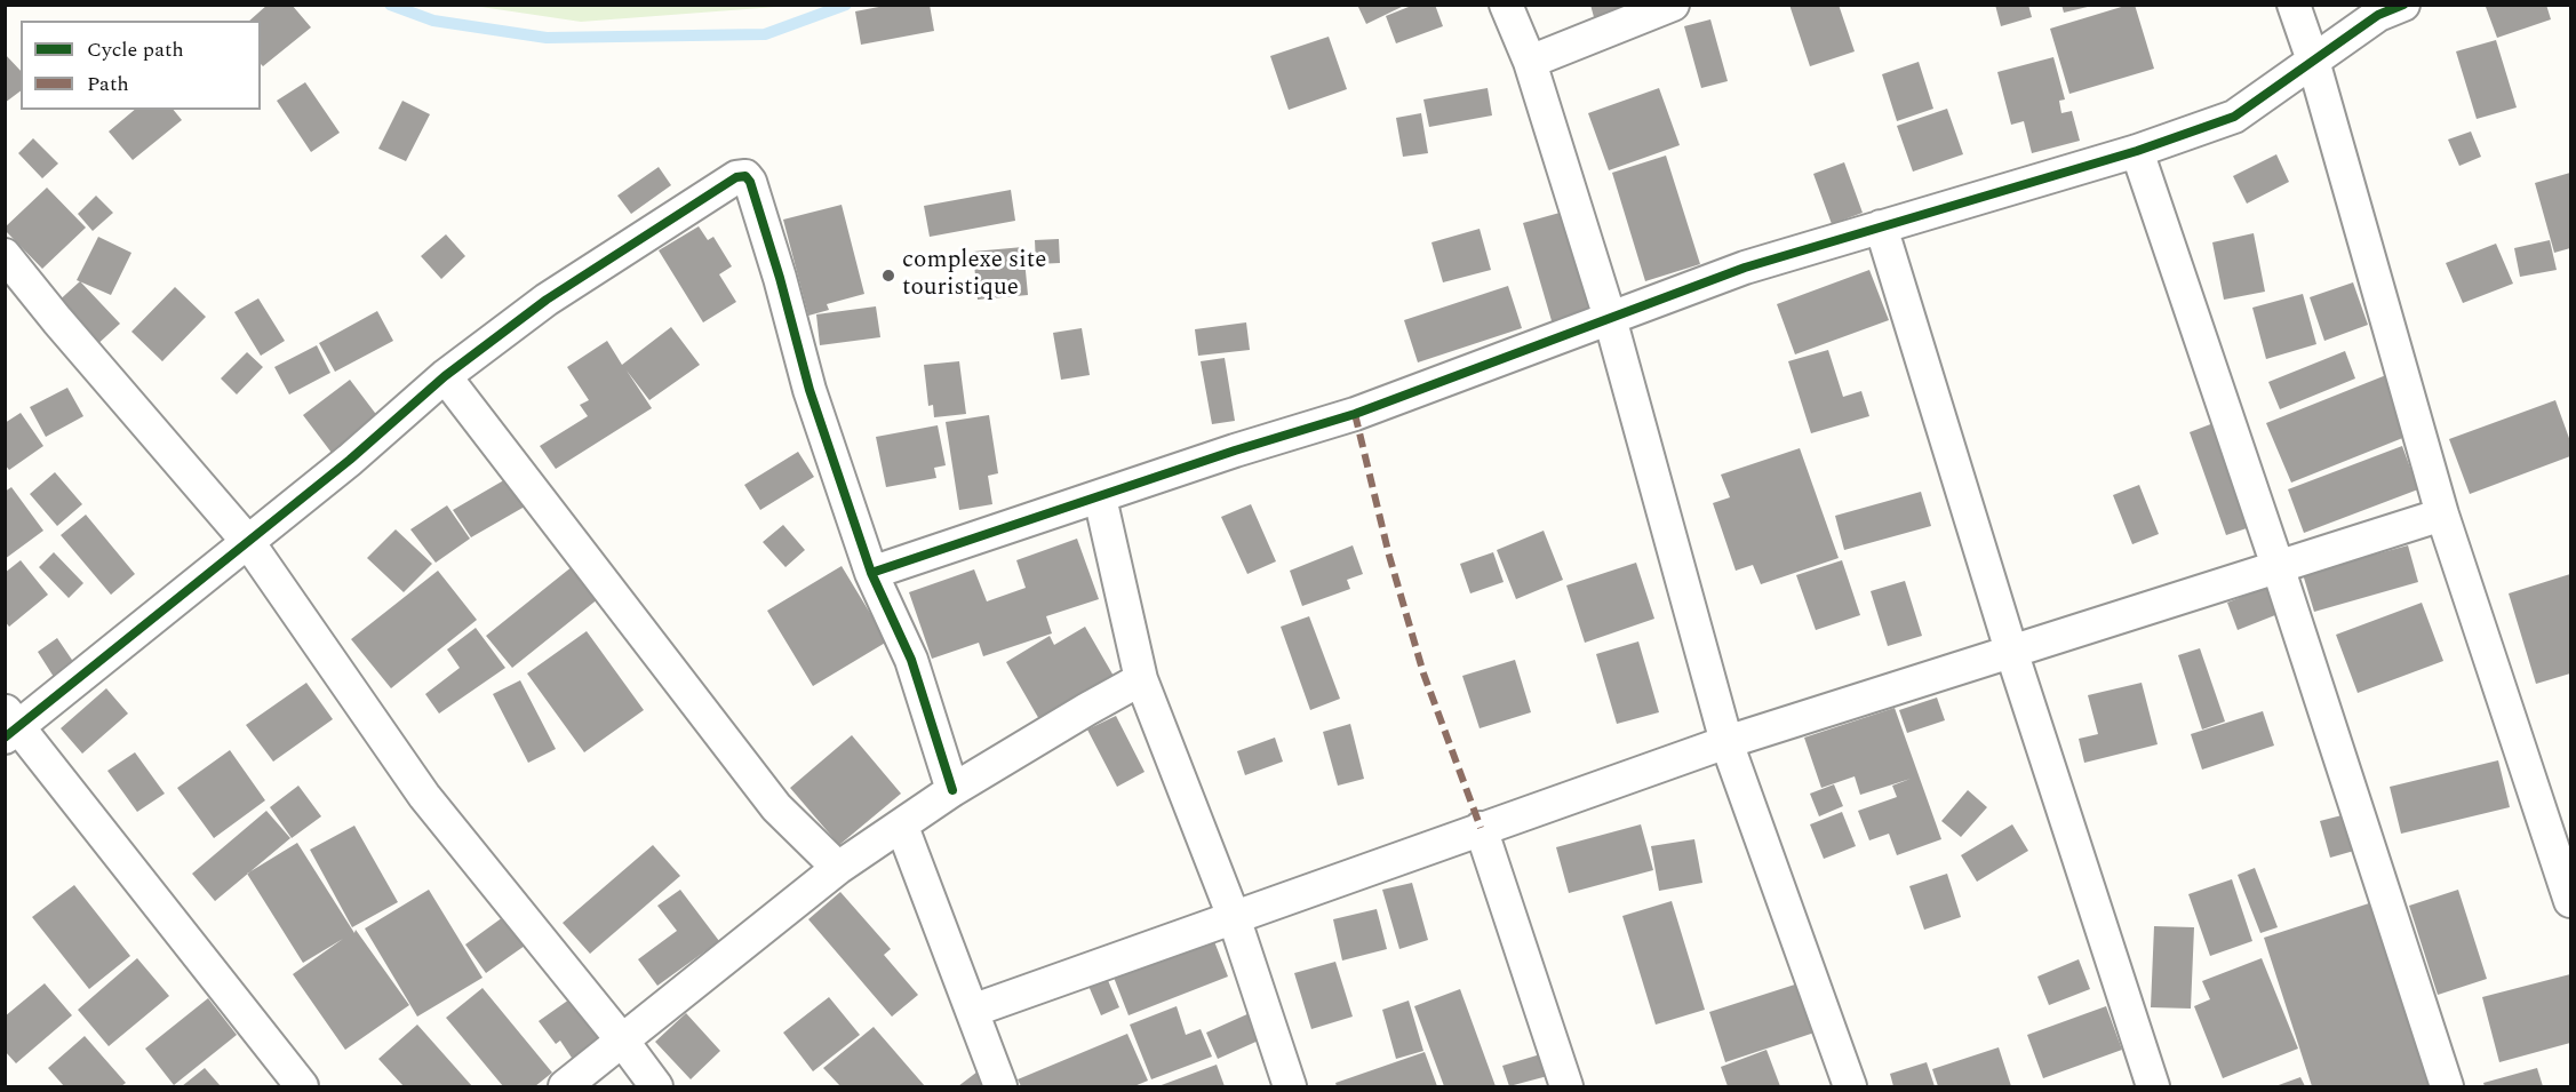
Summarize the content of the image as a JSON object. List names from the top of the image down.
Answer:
{
  "places": ["complexe site touristique"],
  "legend": ["Cycle path", "Path"]
}
